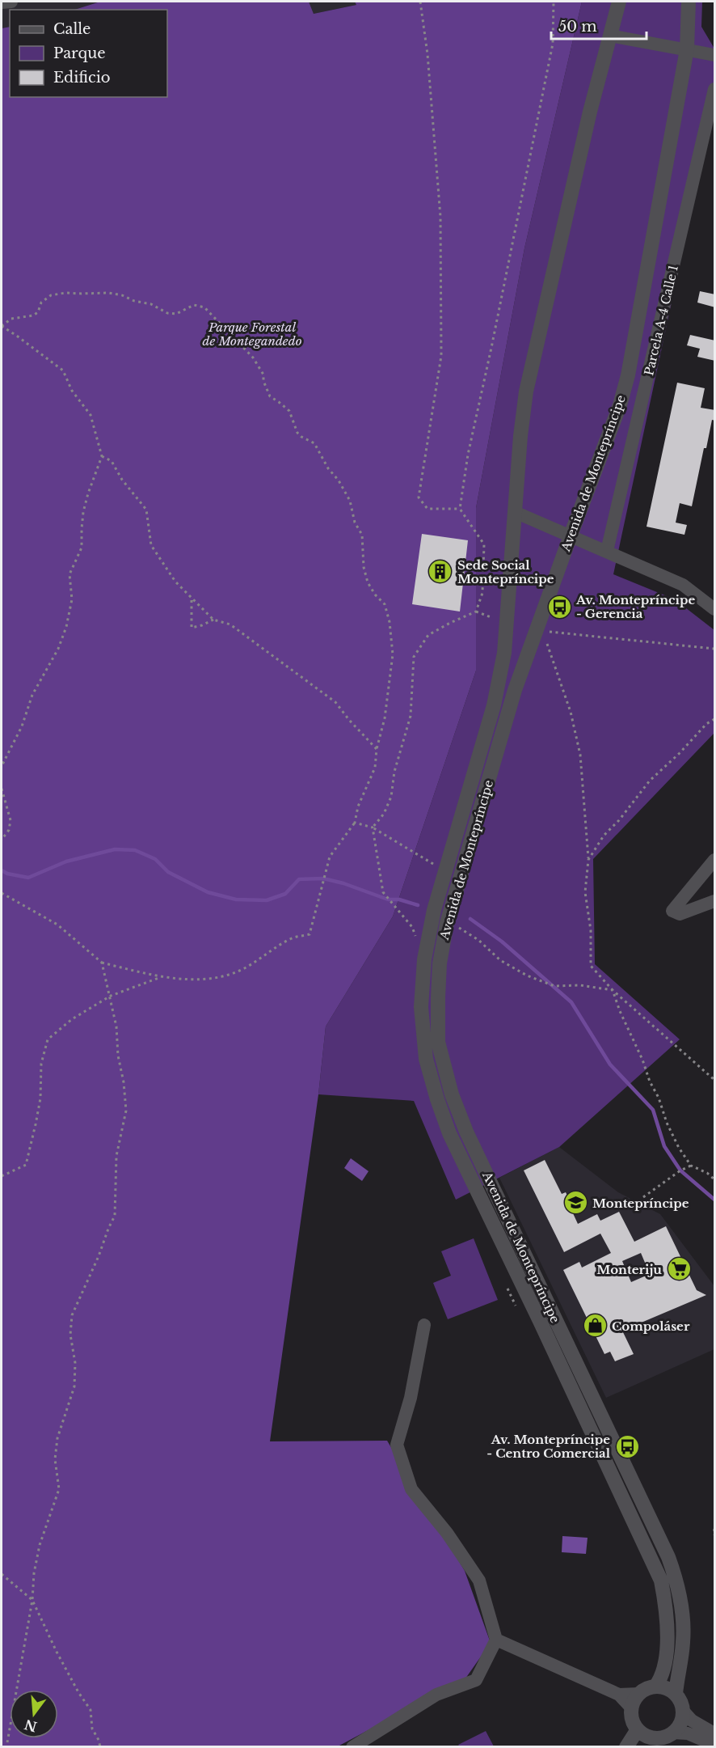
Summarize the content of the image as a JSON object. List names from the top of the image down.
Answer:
{
  "streets": {
    "street": ["Parcela A-4 Calle 1", "Avenida de Montepríncipe"]
  },
  "parks": ["Parque Forestal de Montegandedo"],
  "places": {
    "building": ["Sede Social Montepríncipe"],
    "bus stop": ["Av. Montepríncipe - Gerencia", "Av. Montepríncipe - Centro Comercial"],
    "school or university": ["Montepríncipe"],
    "supermarket": ["Monteriju"],
    "shop": ["Compoláser"]
  },
  "legend": ["Calle", "Parque", "Edificio"],
  "scale_bar": "50 m",
  "north": "bottom"
}
